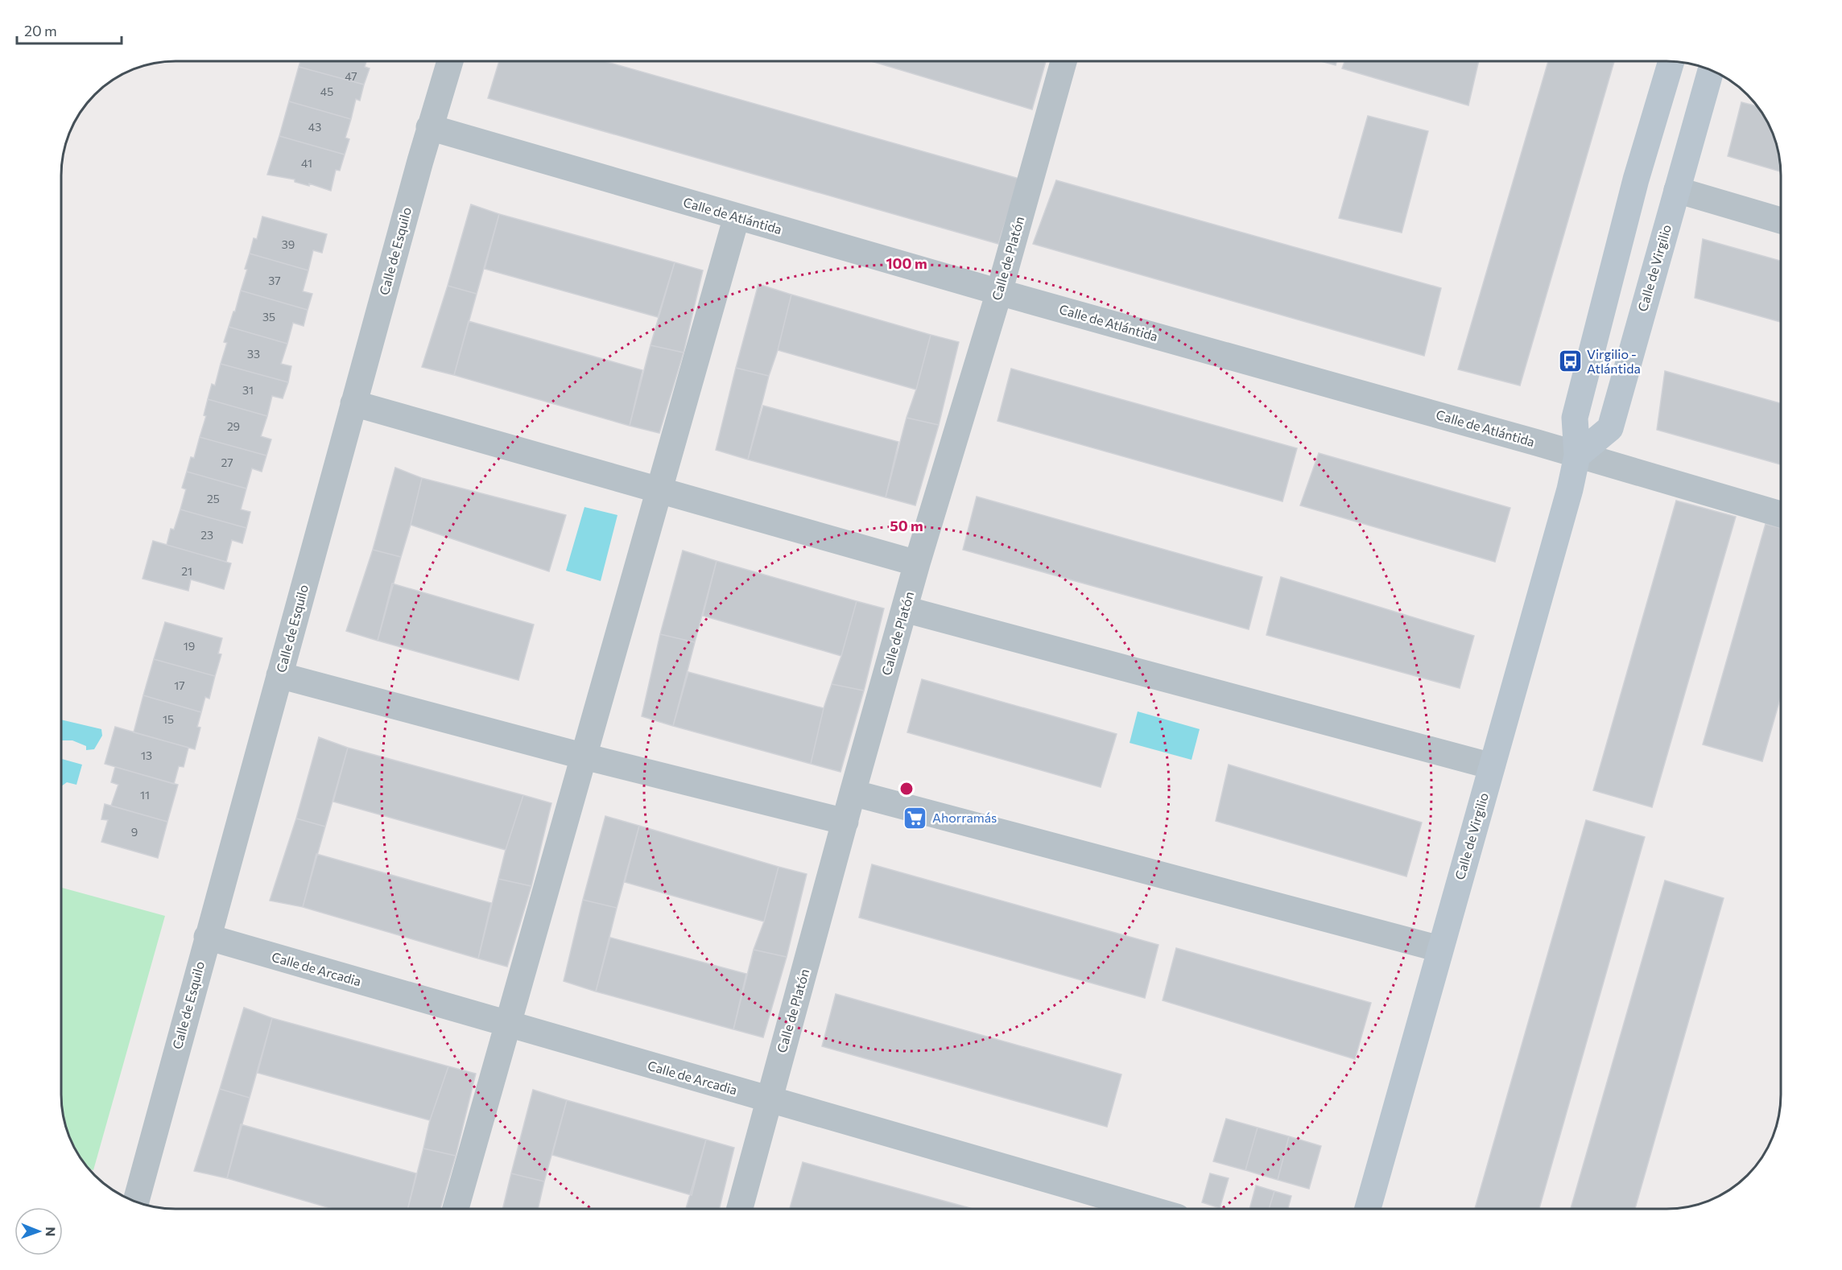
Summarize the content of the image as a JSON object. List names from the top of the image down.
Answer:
{
  "streets": {
    "street": [
      "Calle de Atlántida",
      "Calle de Esquilo",
      "Calle de Platón",
      "Calle de Virgilio",
      "Calle de Arcadia"
    ]
  },
  "crossings": [
    ["Calle de Atlántida", "Calle de Esquilo"],
    ["Calle de Atlántida", "Calle de Platón"],
    ["Calle de Atlántida", "Calle de Virgilio"],
    ["Calle de Esquilo", "Calle de Arcadia"],
    ["Calle de Platón", "Calle de Arcadia"]
  ],
  "places": {
    "bus stop": ["Virgilio - Atlántida"],
    "supermarket": ["Ahorramás"]
  },
  "house_numbers": [
    "47",
    "45",
    "43",
    "41",
    "39",
    "37",
    "35",
    "33",
    "31",
    "29",
    "27",
    "25",
    "23",
    "21",
    "19",
    "17",
    "15",
    "13",
    "11",
    "9"
  ],
  "scale_bar": "20 m",
  "north": "right",
  "rings": ["100 m", "50 m"]
}
